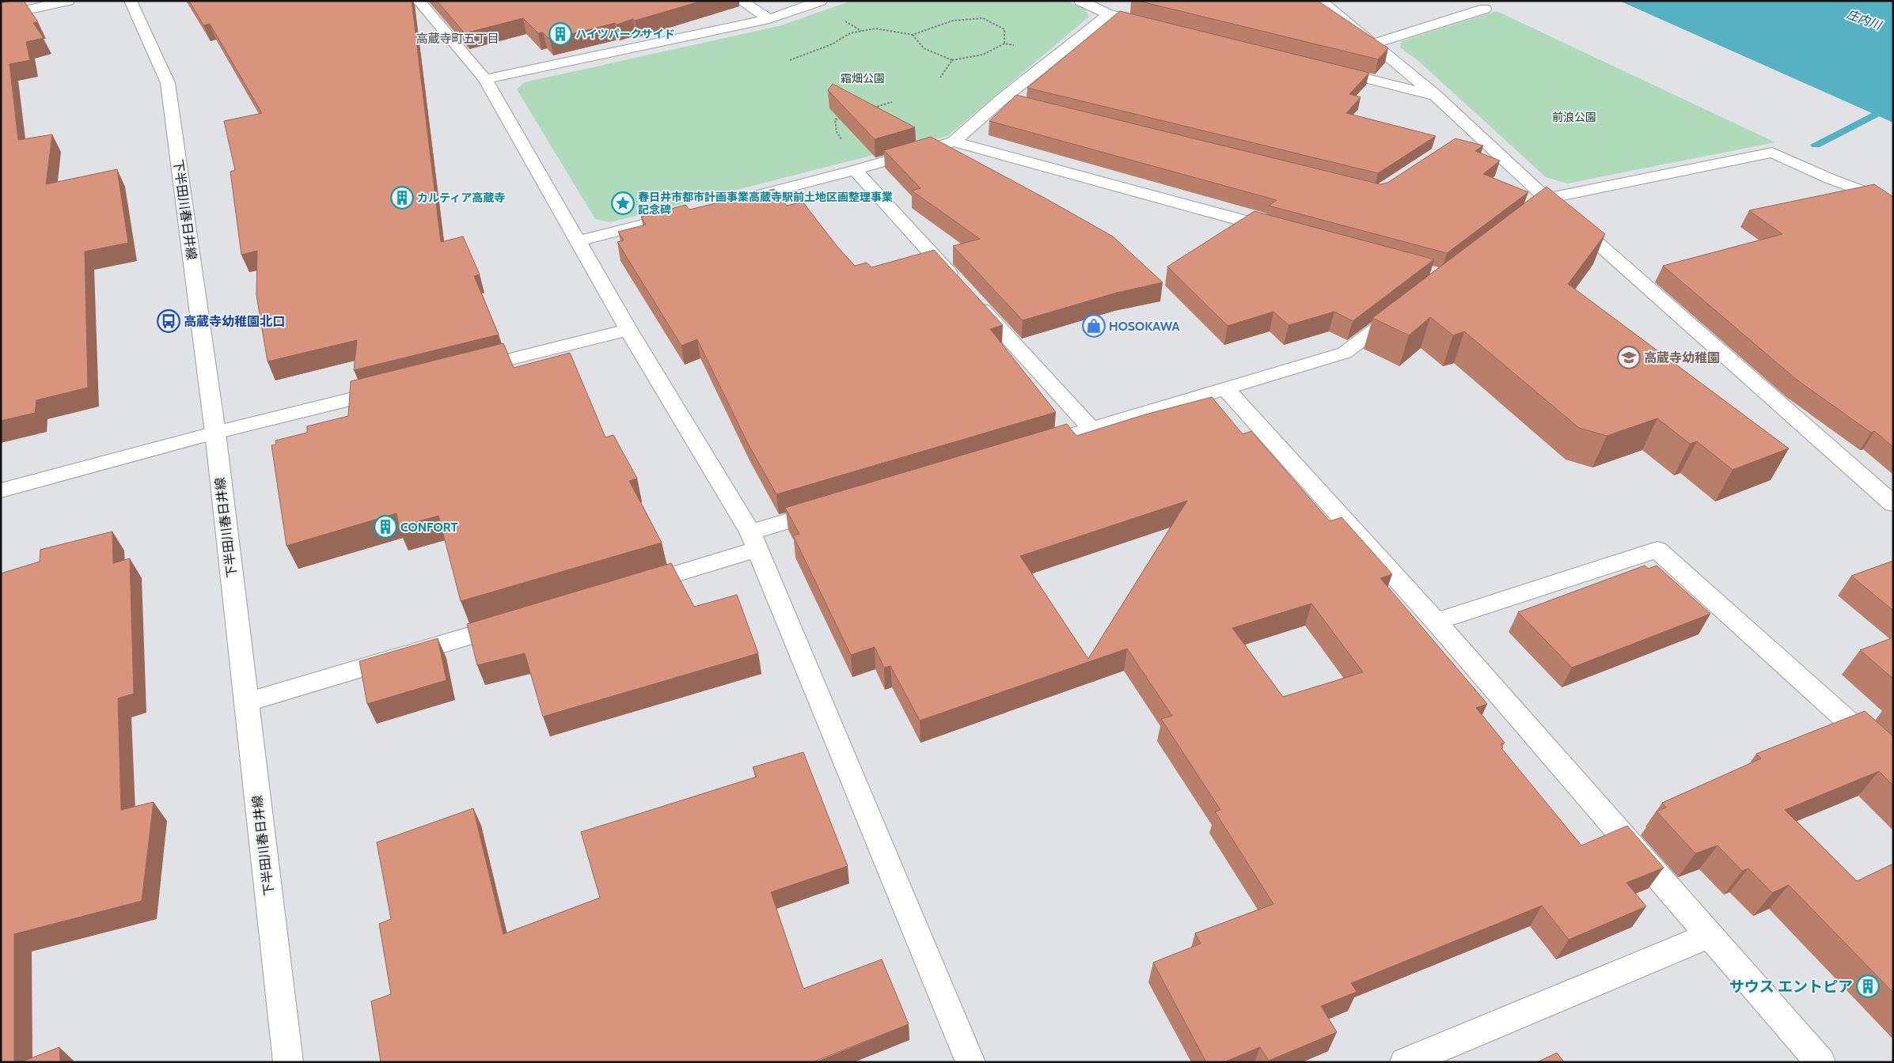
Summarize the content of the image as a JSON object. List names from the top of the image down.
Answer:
{
  "streets": {
    "street": ["下半田川春日井線"]
  },
  "districts": ["高蔵寺町五丁目"],
  "water": ["庄内川"],
  "parks": ["霜畑公園", "前浪公園"],
  "places": {
    "building": [
      "ハイツパークサイド",
      "カルティア高蔵寺",
      "CONFORT",
      "サウス エントピア"
    ],
    "place": ["春日井市都市計画事業高蔵寺駅前土地区画整理事業 記念碑"],
    "bus stop": ["高蔵寺幼稚園北口"],
    "shop": ["HOSOKAWA"],
    "school or university": ["高蔵寺幼稚園"]
  }
}
